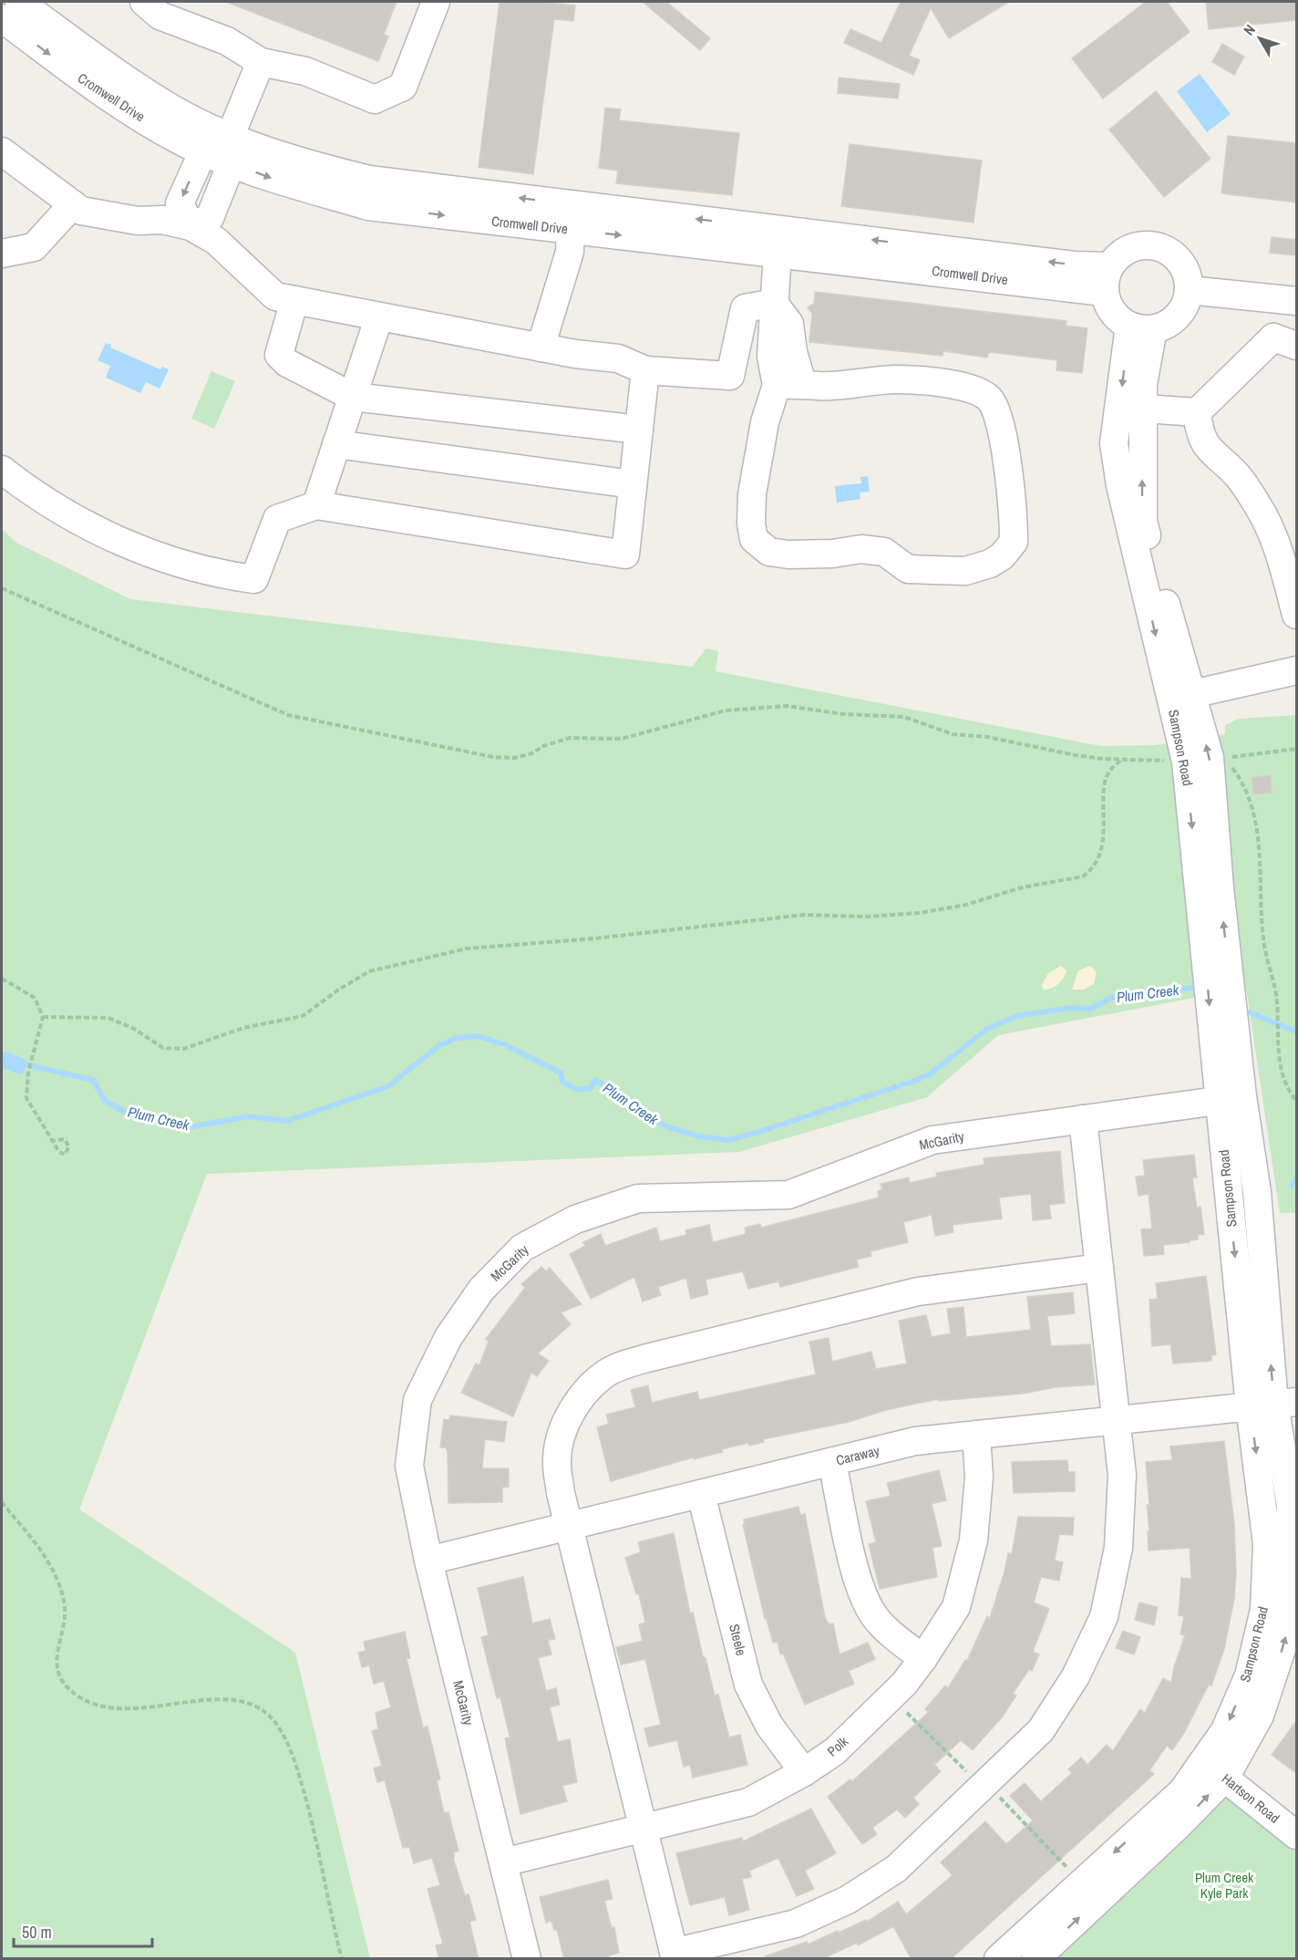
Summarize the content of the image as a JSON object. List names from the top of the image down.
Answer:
{
  "streets": {
    "street": [
      "Cromwell Drive",
      "Sampson Road",
      "McGarity",
      "Caraway",
      "Steele",
      "Polk",
      "Hartson Road"
    ]
  },
  "crossings": [
    ["Cromwell Drive", "Sampson Road"],
    ["Sampson Road", "McGarity"],
    ["Sampson Road", "Caraway"],
    ["Sampson Road", "Hartson Road"],
    ["McGarity", "Caraway"],
    ["McGarity", "Polk"],
    ["Caraway", "Steele"],
    ["Caraway", "Polk"],
    ["Steele", "Polk"]
  ],
  "water": ["Plum Creek"],
  "parks": ["Plum Creek Kyle Park"],
  "scale_bar": "50 m",
  "north": "top left"
}
